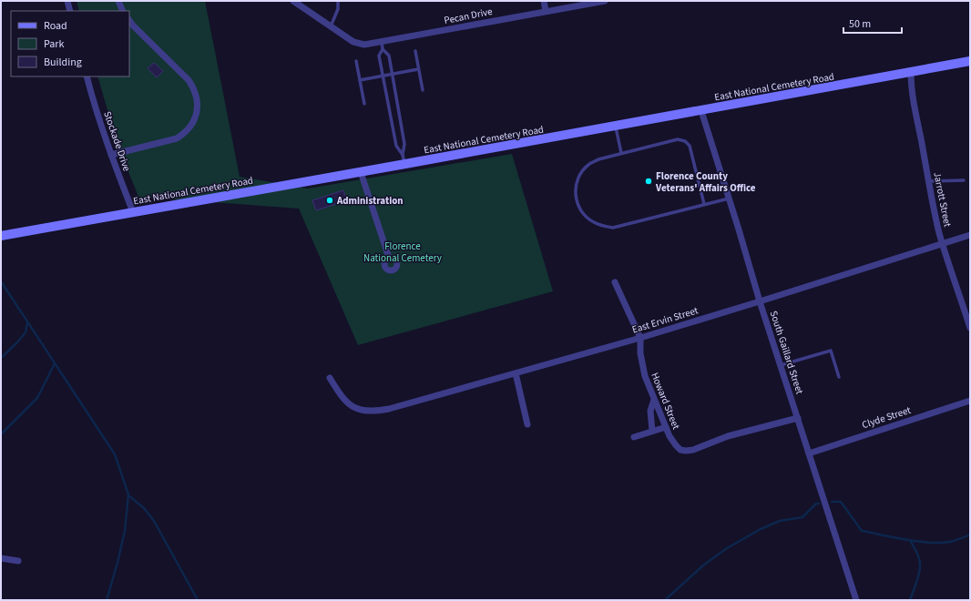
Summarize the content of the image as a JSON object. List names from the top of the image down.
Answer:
{
  "streets": {
    "street": [
      "Pecan Drive",
      "East National Cemetery Road",
      "Stockade Drive",
      "Jarrott Street",
      "East Ervin Street",
      "South Gaillard Street",
      "Howard Street",
      "Clyde Street"
    ]
  },
  "crossings": [
    ["East National Cemetery Road", "Stockade Drive"],
    ["East National Cemetery Road", "Jarrott Street"],
    ["East National Cemetery Road", "South Gaillard Street"],
    ["Jarrott Street", "East Ervin Street"],
    ["East Ervin Street", "South Gaillard Street"],
    ["East Ervin Street", "Howard Street"],
    ["South Gaillard Street", "Howard Street"],
    ["South Gaillard Street", "Clyde Street"]
  ],
  "parks": ["Florence National Cemetery"],
  "places": ["Florence County Veterans' Affairs Office", "Administration"],
  "legend": ["Road", "Park", "Building"],
  "scale_bar": "50 m"
}
